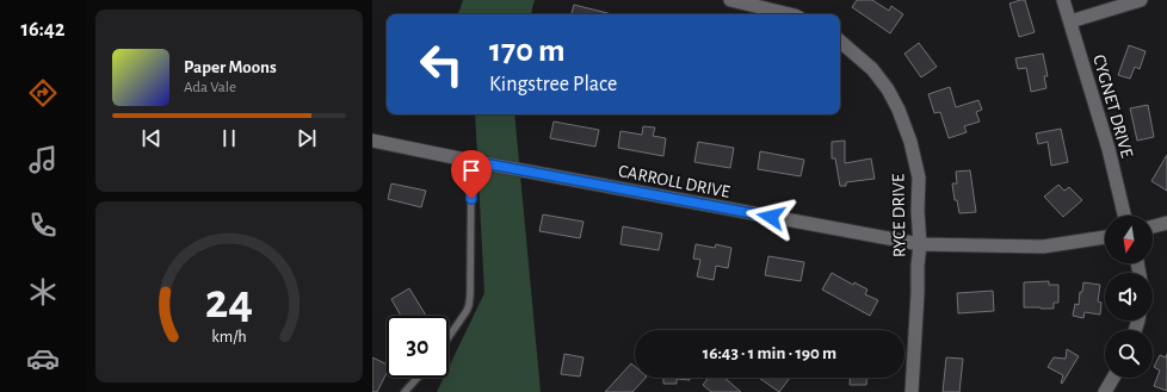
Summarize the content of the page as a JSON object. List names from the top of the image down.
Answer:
{
  "streets": {
    "street": ["CYGNET DRIVE", "CARROLL DRIVE", "RYCE DRIVE"]
  },
  "crossings": [
    ["CARROLL DRIVE", "RYCE DRIVE"]
  ],
  "north": "bottom",
  "page": {
    "tabs": "16:42",
    "turn": ["170 m", "Kingstree Place"],
    "song": ["Paper Moons", "Ada Vale"],
    "limit": "30",
    "trip": "16:43 · 1 min · 190 m",
    "gauge": ["24", "km/h"]
  }
}
